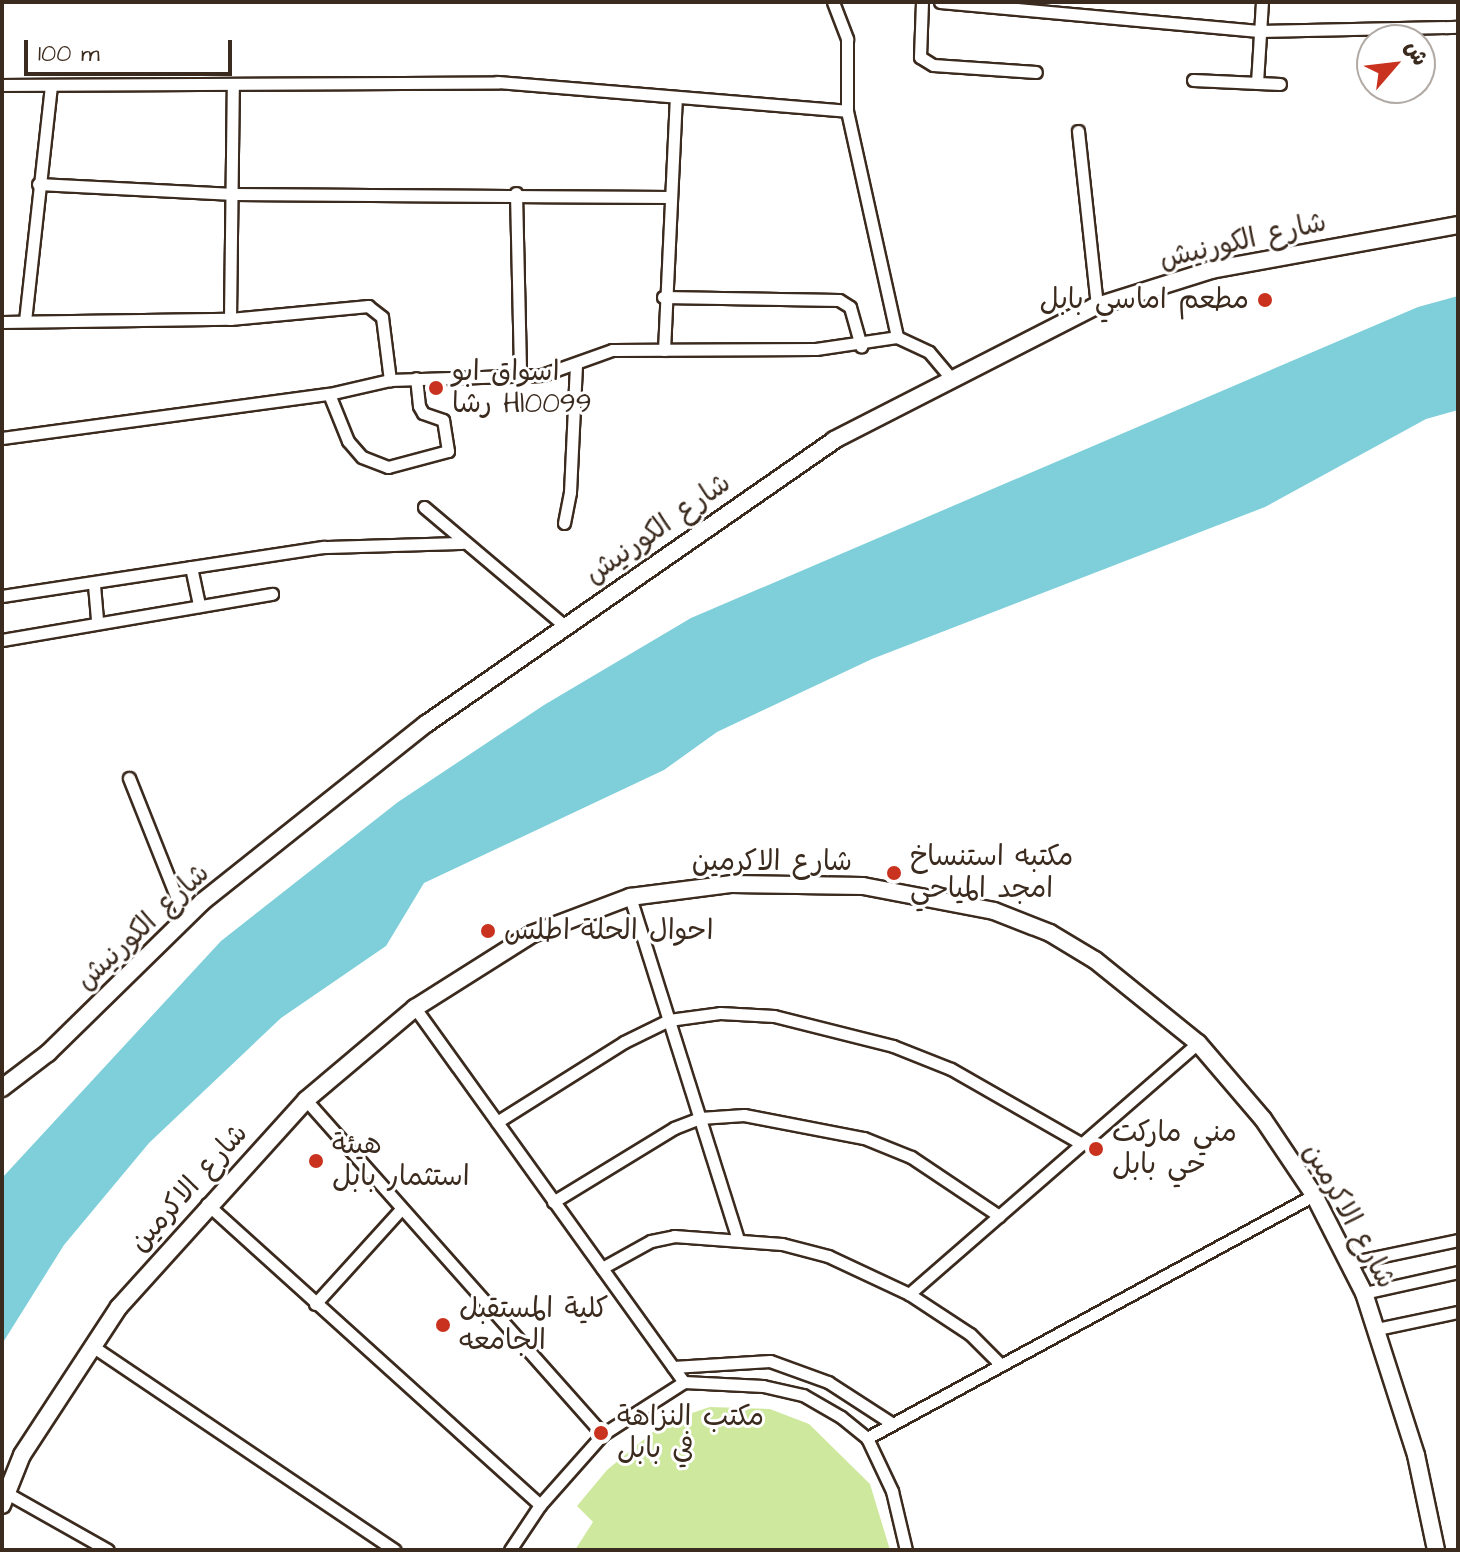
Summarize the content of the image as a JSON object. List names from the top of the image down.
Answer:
{
  "streets": {
    "street": ["شارع الكورنيش", "شارع الاكرمين"]
  },
  "places": [
    "مطعم اماسي بابل",
    "اسواق ابو رشا Hl0099",
    "مكتبه استنساخ امجد المياحي",
    "احوال الحلة اطلس",
    "مني ماركت حي بابل",
    "هيئة استثمار بابل",
    "كلية المستقبل الجامعه",
    "مكتب النزاهة في بابل"
  ],
  "scale_bar": "100 m",
  "north": "top right"
}
